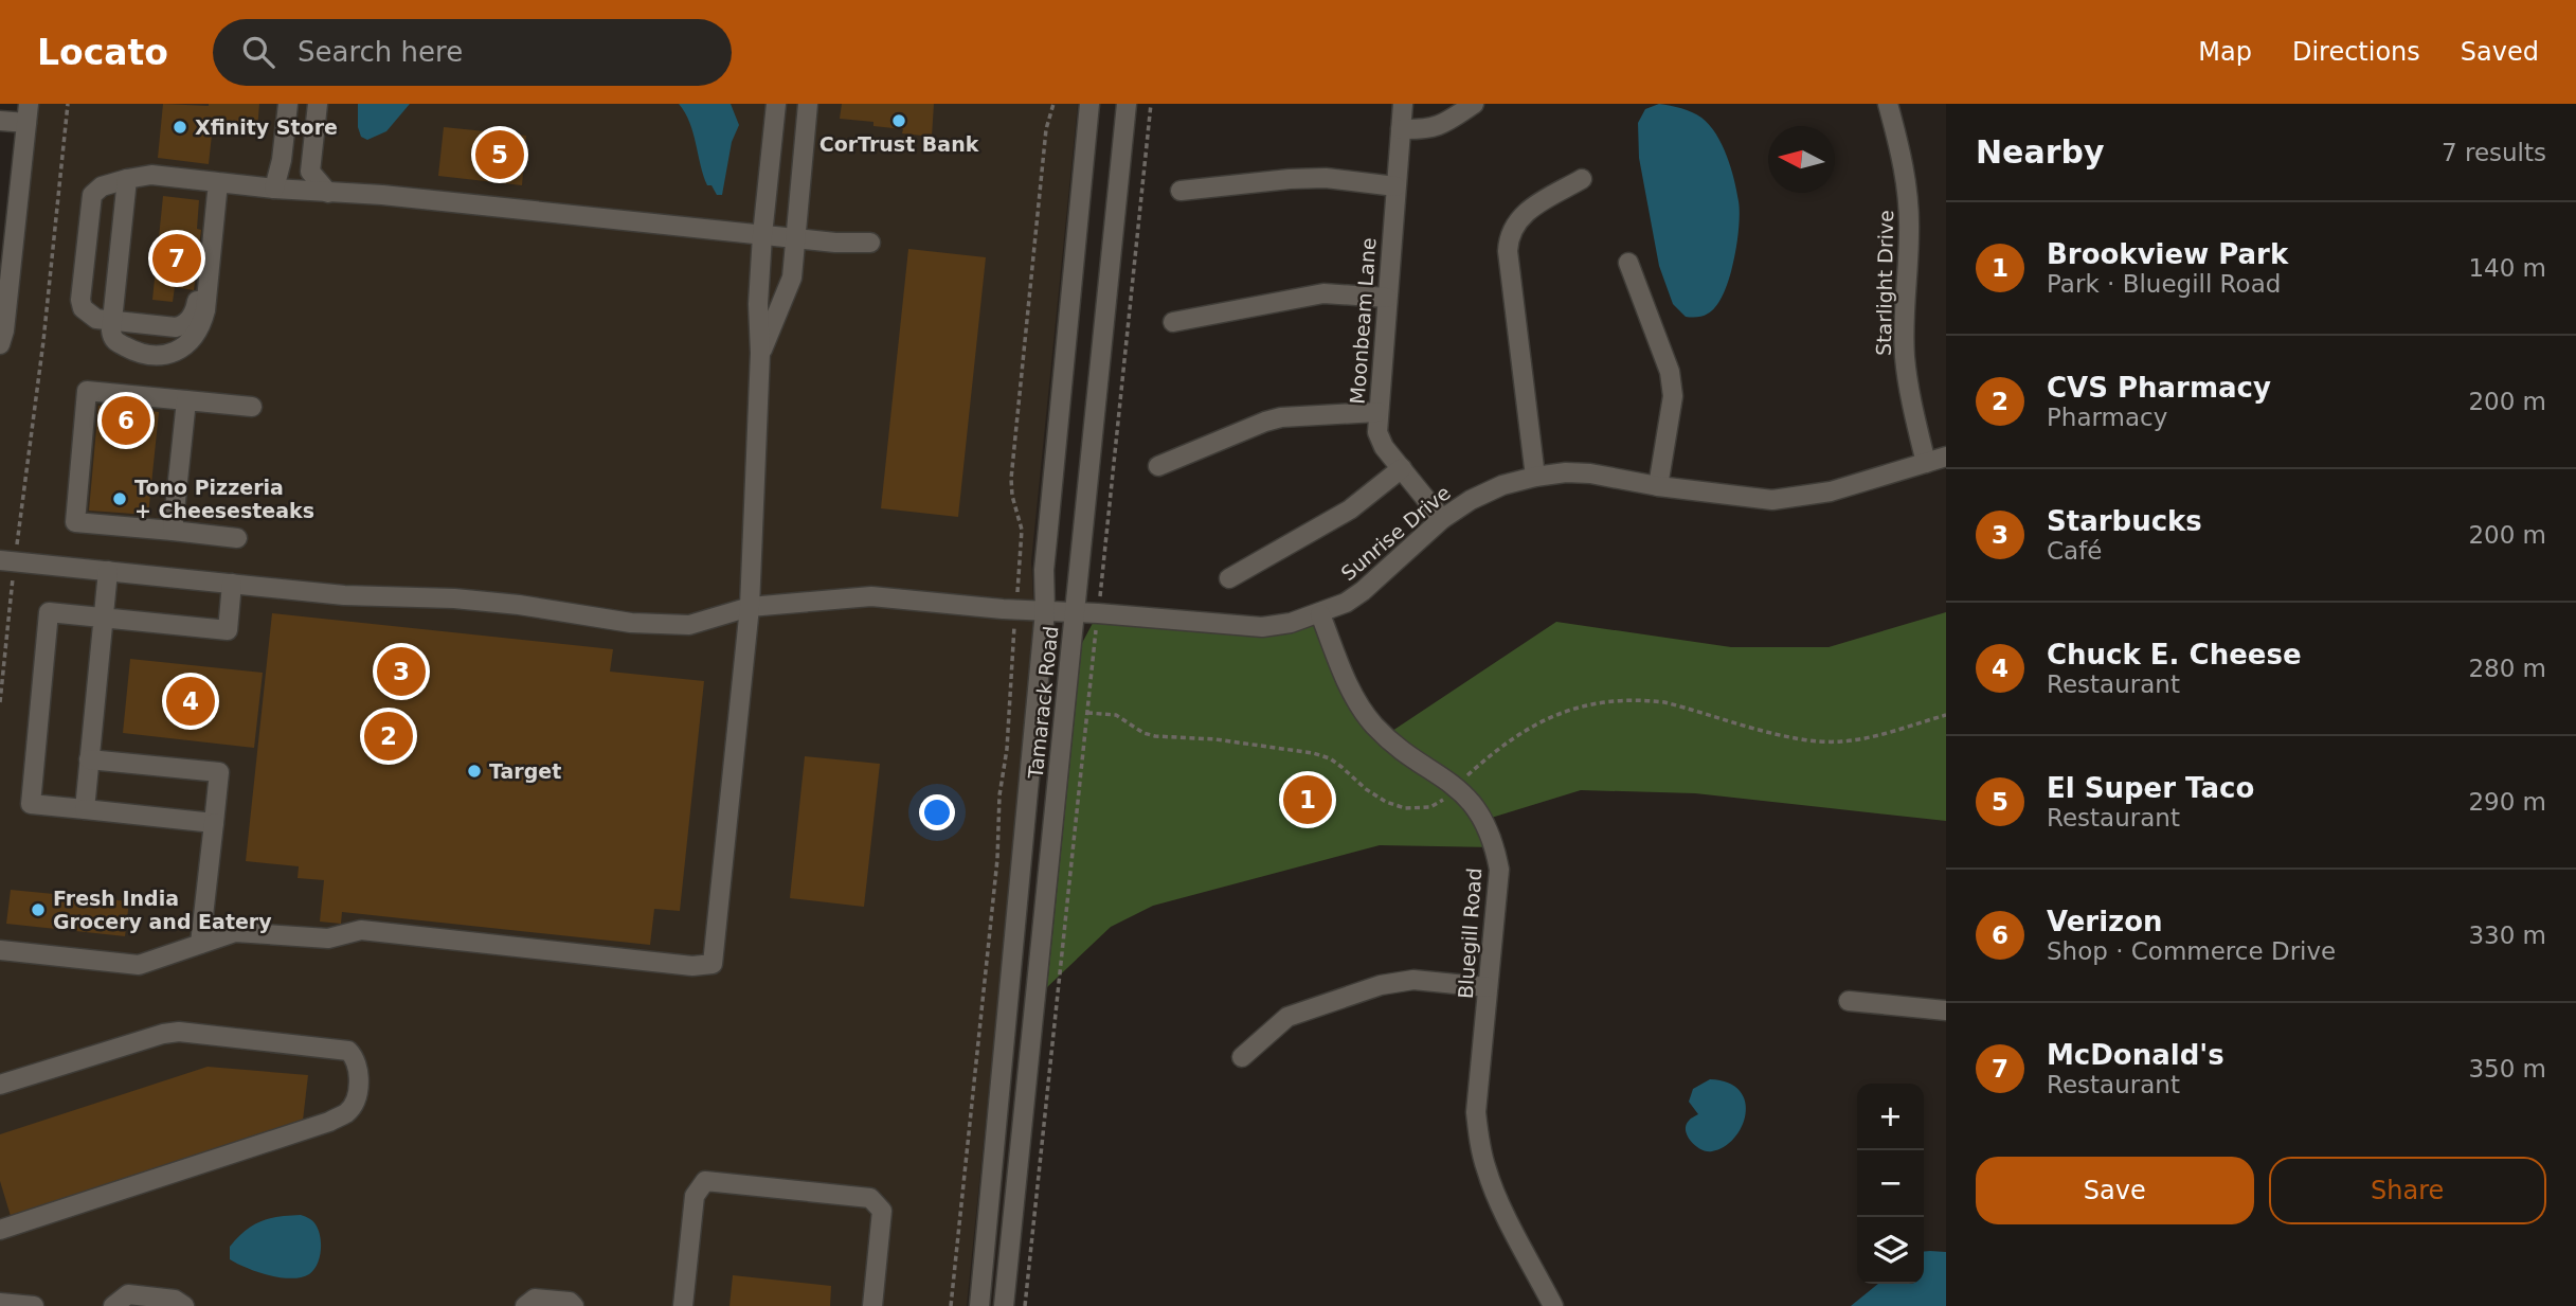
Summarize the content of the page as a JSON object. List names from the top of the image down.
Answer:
{
  "streets": {
    "street": [
      "Starlight Drive",
      "Moonbeam Lane",
      "Sunrise Drive",
      "Tamarack Road",
      "Bluegill Road"
    ]
  },
  "crossings": [
    ["Starlight Drive", "Sunrise Drive"],
    ["Moonbeam Lane", "Sunrise Drive"],
    ["Sunrise Drive", "Tamarack Road"],
    ["Sunrise Drive", "Bluegill Road"]
  ],
  "places": [
    "CorTrust Bank",
    "Xfinity Store",
    "Tono Pizzeria + Cheesesteaks",
    "Target",
    "Fresh India Grocery and Eatery"
  ],
  "north": "left",
  "page": {
    "header": "Locato",
    "search": "Search here",
    "nav": ["Map", "Directions", "Saved"],
    "heading": ["Nearby", "7 results"],
    "pins": [
      "5",
      "7",
      "6",
      "3",
      "4",
      "2",
      "1"
    ],
    "list": [
      {
        "mark": "1",
        "name": "Brookview Park",
        "note": "Park · Bluegill Road",
        "value": "140 m"
      },
      {
        "mark": "2",
        "name": "CVS Pharmacy",
        "note": "Pharmacy",
        "value": "200 m"
      },
      {
        "mark": "3",
        "name": "Starbucks",
        "note": "Café",
        "value": "200 m"
      },
      {
        "mark": "4",
        "name": "Chuck E. Cheese",
        "note": "Restaurant",
        "value": "280 m"
      },
      {
        "mark": "5",
        "name": "El Super Taco",
        "note": "Restaurant",
        "value": "290 m"
      },
      {
        "mark": "6",
        "name": "Verizon",
        "note": "Shop · Commerce Drive",
        "value": "330 m"
      },
      {
        "mark": "7",
        "name": "McDonald's",
        "note": "Restaurant",
        "value": "350 m"
      }
    ],
    "map_buttons": ["+", "−"],
    "buttons": ["Save", "Share"]
  }
}
